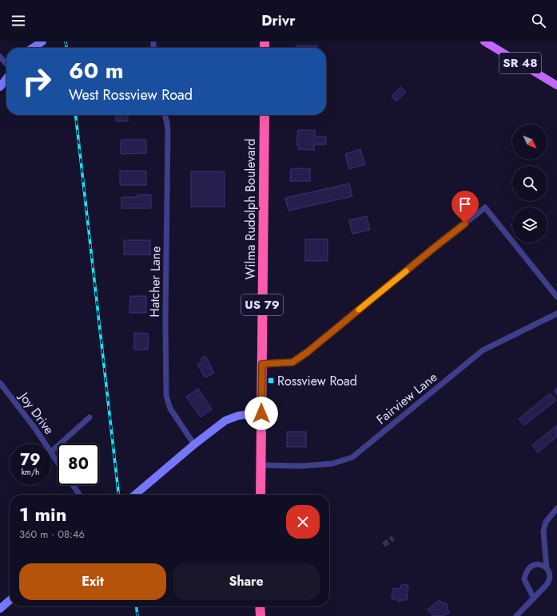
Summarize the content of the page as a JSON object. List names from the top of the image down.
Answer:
{
  "streets": {
    "highway": ["Wilma Rudolph Boulevard", "US 79"],
    "main road": ["SR 48"],
    "street": ["Hatcher Lane", "Fairview Lane", "Joy Drive"]
  },
  "crossings": [
    ["Wilma Rudolph Boulevard", "Fairview Lane"]
  ],
  "places": {
    "transit": ["Rossview Road"]
  },
  "north": "bottom right",
  "page": {
    "header": "Drivr",
    "turn": ["60 m", "West Rossview Road"],
    "speed": "79 km/h",
    "limit": "80",
    "heading": ["1 min", "360 m · 08:46"],
    "buttons": ["Exit", "Share"]
  }
}
